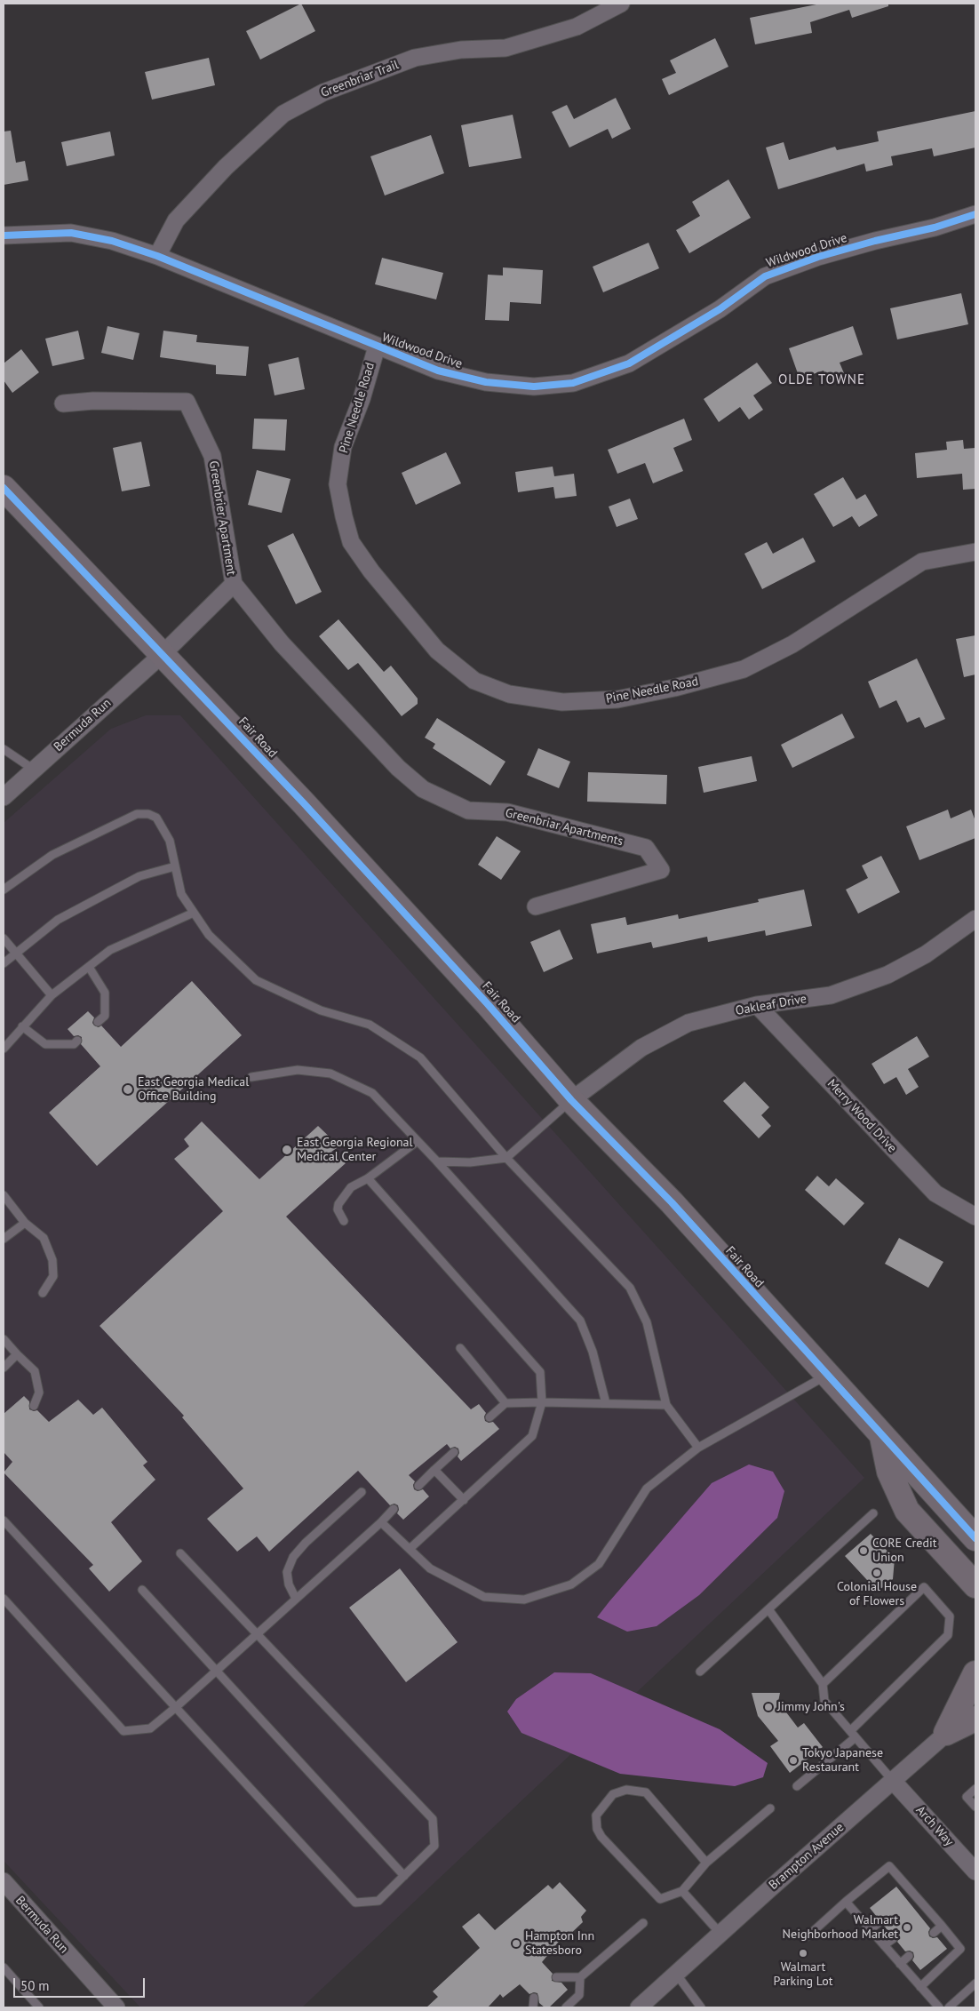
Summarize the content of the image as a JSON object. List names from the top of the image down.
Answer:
{
  "streets": {
    "main road": ["Fair Road"],
    "street": [
      "Greenbriar Trail",
      "Wildwood Drive",
      "Pine Needle Road",
      "Greenbrier Apartment",
      "Bermuda Run",
      "Greenbriar Apartments",
      "Oakleaf Drive",
      "Merry Wood Drive",
      "Arch Way",
      "Brampton Avenue"
    ]
  },
  "crossings": [
    ["Greenbriar Trail", "Wildwood Drive"],
    ["Wildwood Drive", "Pine Needle Road"],
    ["Greenbrier Apartment", "Bermuda Run"],
    ["Greenbrier Apartment", "Fair Road"],
    ["Greenbrier Apartment", "Greenbriar Apartments"],
    ["Bermuda Run", "Fair Road"],
    ["Fair Road", "Oakleaf Drive"],
    ["Oakleaf Drive", "Merry Wood Drive"],
    ["Arch Way", "Brampton Avenue"]
  ],
  "districts": ["OLDE TOWNE"],
  "places": [
    "East Georgia Medical Office Building",
    "East Georgia Regional Medical Center",
    "CORE Credit Union",
    "Colonial House of Flowers",
    "Jimmy John's",
    "Tokyo Japanese Restaurant",
    "Walmart Neighborhood Market",
    "Hampton Inn Statesboro",
    "Walmart Parking Lot"
  ],
  "scale_bar": "50 m"
}
